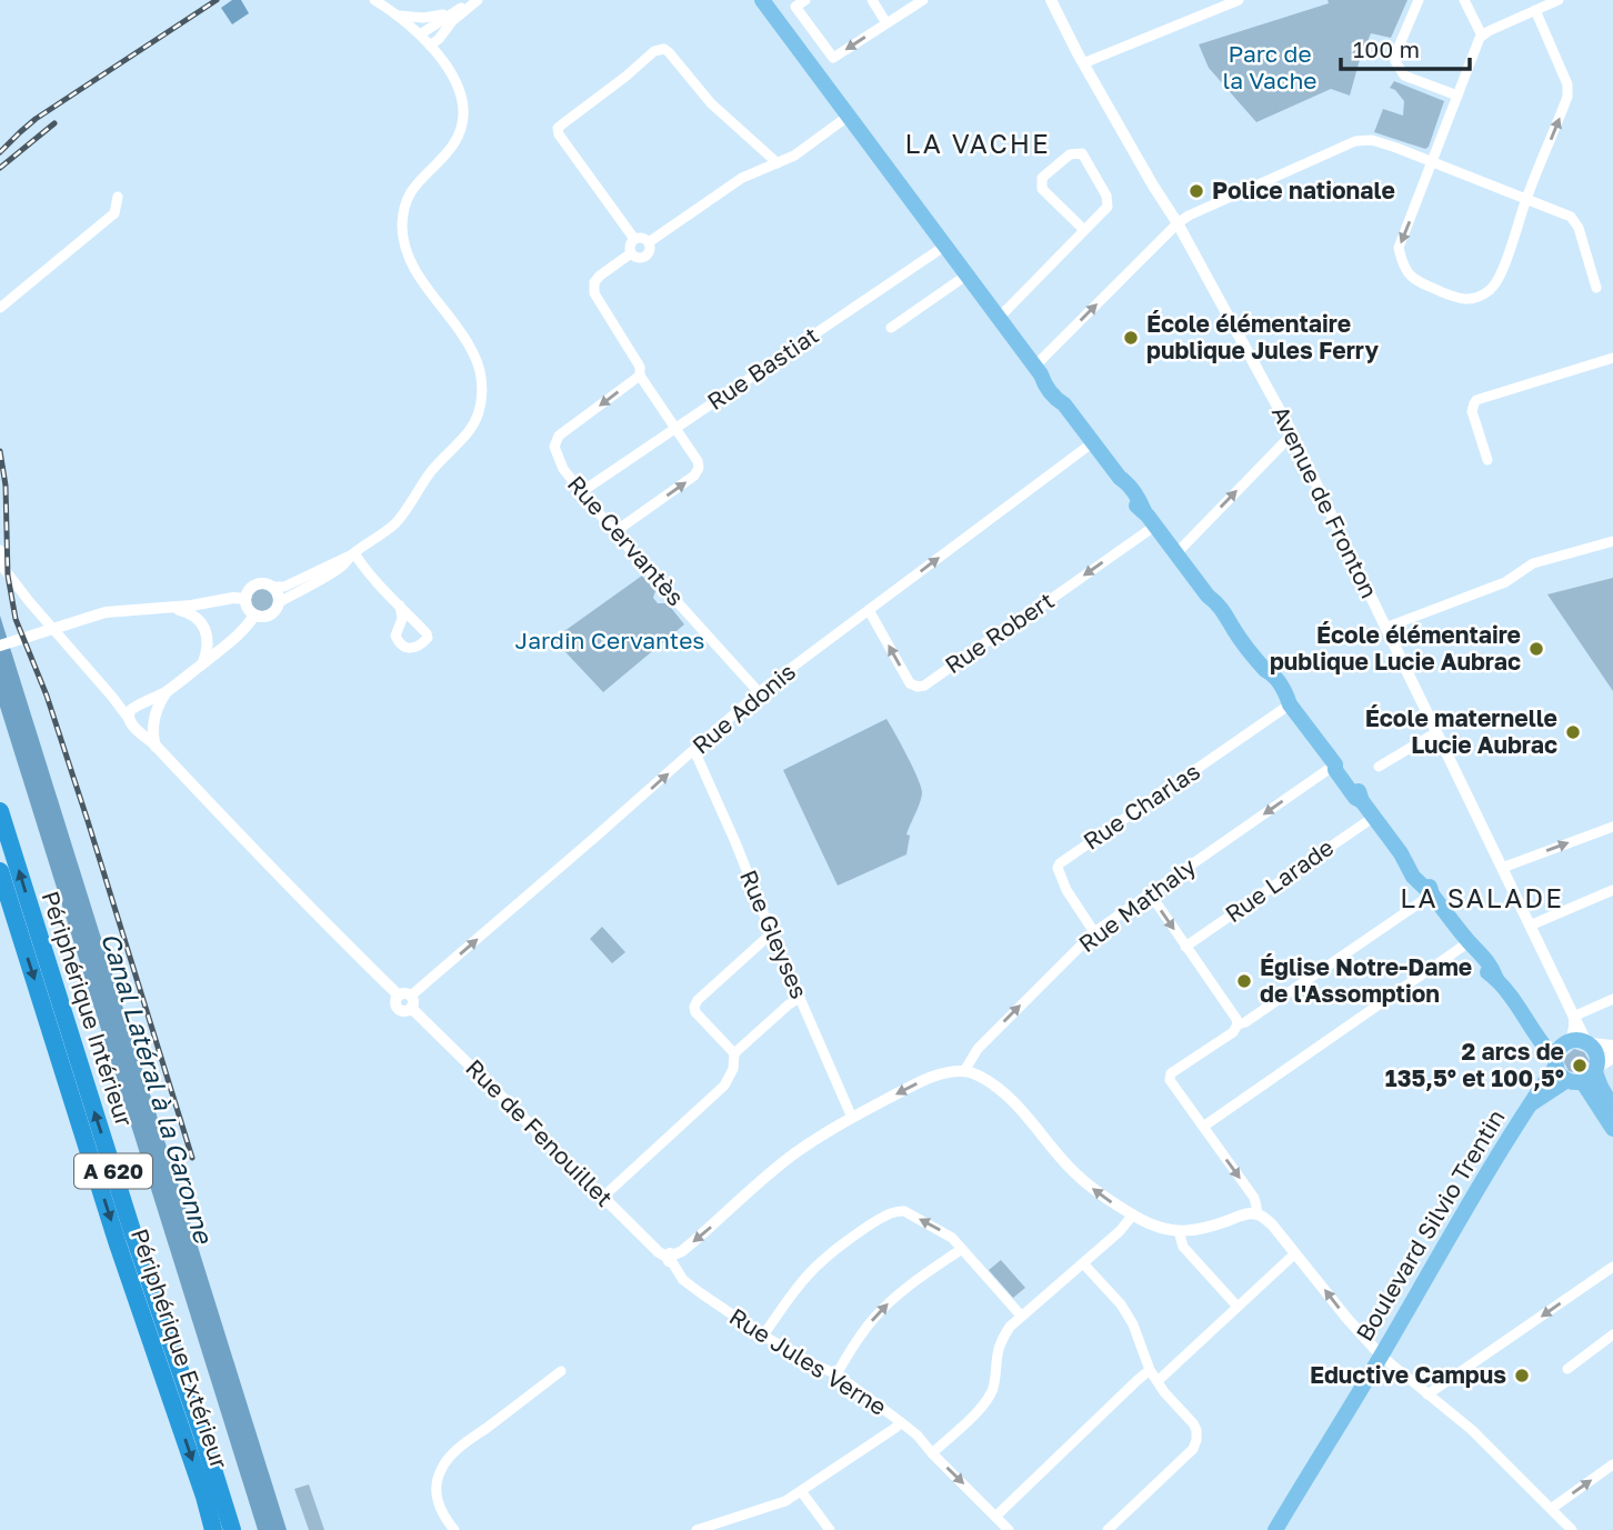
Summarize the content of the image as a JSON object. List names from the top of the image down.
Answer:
{
  "streets": {
    "highway": ["Périphérique Intérieur", "A 620", "Périphérique Extérieur"],
    "main road": ["Boulevard Silvio Trentin"],
    "street": [
      "Rue Bastiat",
      "Avenue de Fronton",
      "Rue Cervantès",
      "Rue Robert",
      "Rue Adonis",
      "Rue Charlas",
      "Rue Larade",
      "Rue Mathaly",
      "Rue Gleyses",
      "Rue de Fenouillet",
      "Rue Jules Verne"
    ]
  },
  "crossings": [
    ["Rue Bastiat", "Rue Cervantès"],
    ["Avenue de Fronton", "Boulevard Silvio Trentin"],
    ["Rue Cervantès", "Rue Adonis"],
    ["Rue Robert", "Rue Adonis"],
    ["Rue Adonis", "Rue Gleyses"],
    ["Rue Adonis", "Rue de Fenouillet"],
    ["Rue Charlas", "Rue Mathaly"],
    ["Rue de Fenouillet", "Rue Jules Verne"]
  ],
  "one_way": ["Rue Adonis", "Périphérique Intérieur", "Périphérique Extérieur"],
  "districts": ["LA VACHE", "LA SALADE"],
  "water": ["Canal Latéral à la Garonne"],
  "parks": ["Parc de la Vache", "Jardin Cervantes"],
  "places": [
    "Police nationale",
    "École élémentaire publique Jules Ferry",
    "École élémentaire publique Lucie Aubrac",
    "École maternelle Lucie Aubrac",
    "Église Notre-Dame de l'Assomption",
    "2 arcs de 135,5° et 100,5°",
    "Eductive Campus"
  ],
  "scale_bar": "100 m"
}
